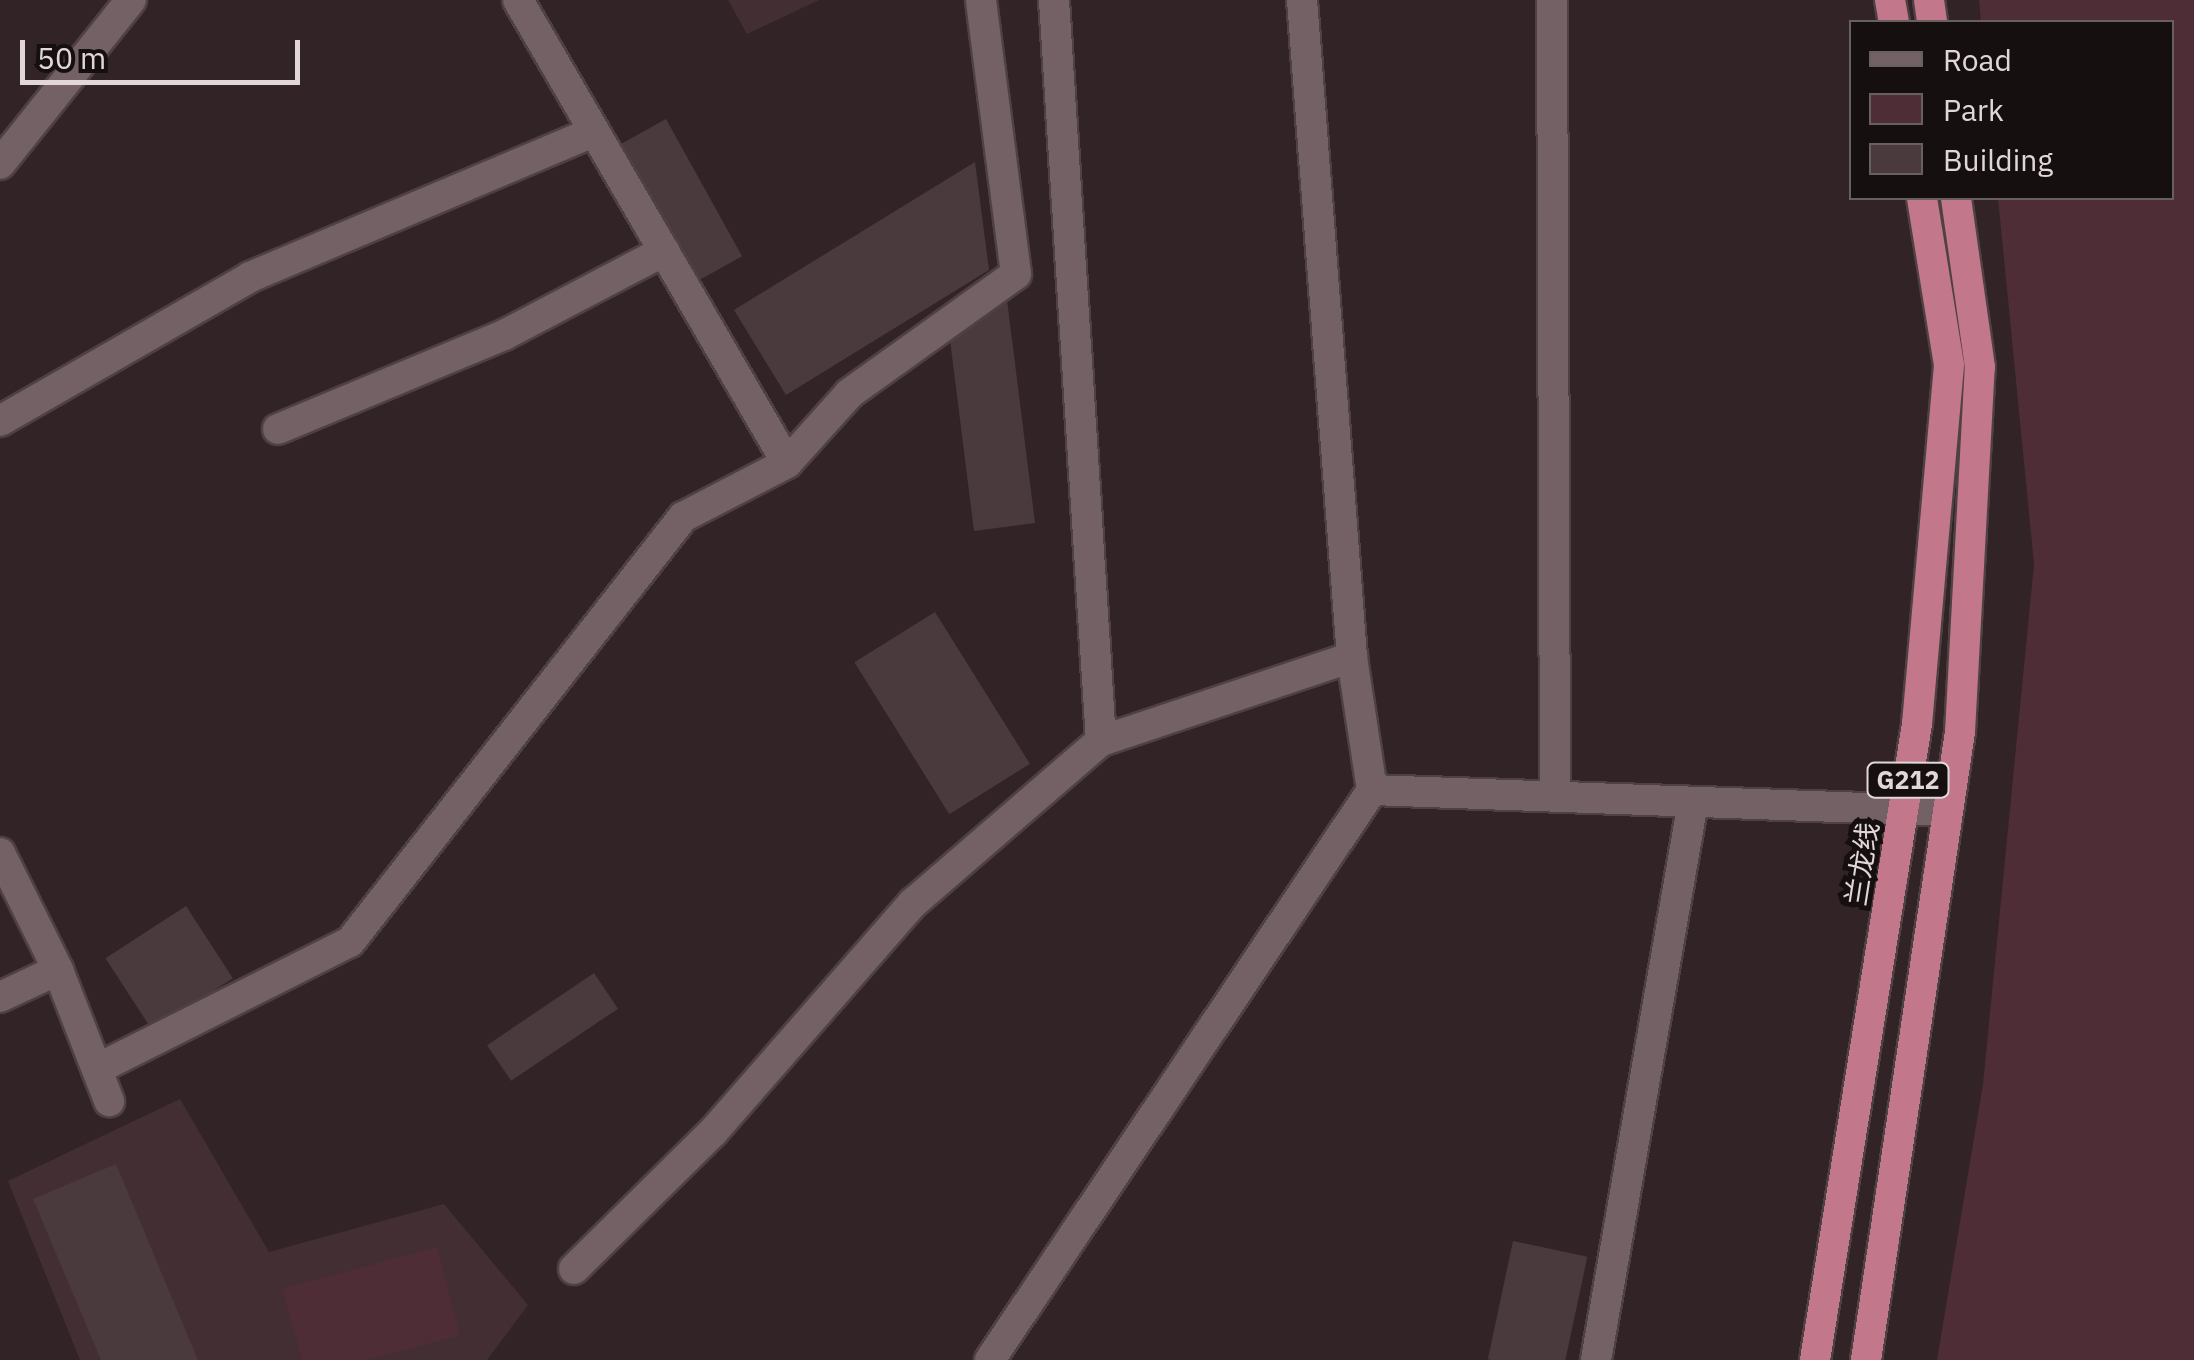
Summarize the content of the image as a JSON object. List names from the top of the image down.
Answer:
{
  "streets": {
    "highway": ["G212", "兰龙线"]
  },
  "legend": ["Road", "Park", "Building"],
  "scale_bar": "50 m"
}
